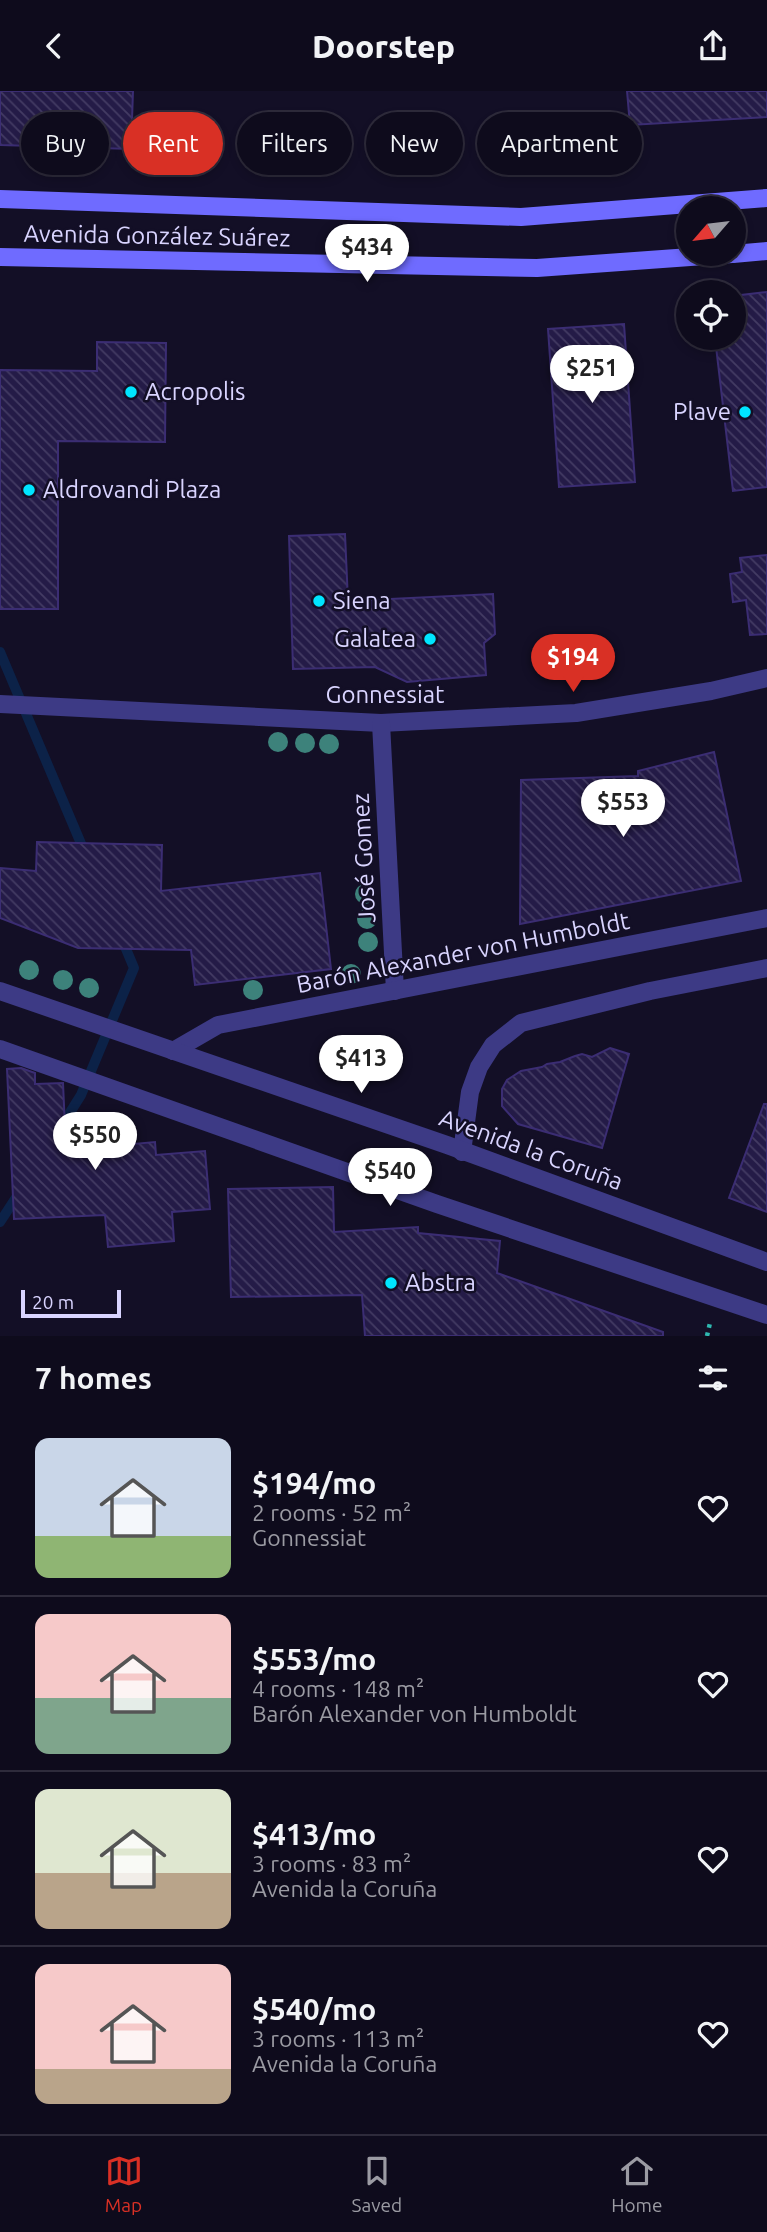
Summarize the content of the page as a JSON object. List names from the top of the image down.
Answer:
{
  "streets": {
    "main road": ["Avenida González Suárez"],
    "street": [
      "Gonnessiat",
      "José Gomez",
      "Barón Alexander von Humboldt",
      "Avenida la Coruña"
    ]
  },
  "crossings": [
    ["Gonnessiat", "José Gomez"],
    ["José Gomez", "Barón Alexander von Humboldt"],
    ["Barón Alexander von Humboldt", "Avenida la Coruña"]
  ],
  "places": [
    "Acropolis",
    "Plave",
    "Aldrovandi Plaza",
    "Siena",
    "Galatea",
    "Abstra"
  ],
  "scale_bar": "20 m",
  "north": "bottom left",
  "page": {
    "header": "Doorstep",
    "chip": [
      "Buy",
      "Rent",
      "Filters",
      "New",
      "Apartment"
    ],
    "price": [
      "$434",
      "$251",
      "$194",
      "$553",
      "$413",
      "$550",
      "$540"
    ],
    "scale": "20 m",
    "heading": "7 homes",
    "list": [
      {
        "name": "$194/mo",
        "note": "2 rooms · 52 m² · Gonnessiat"
      },
      {
        "name": "$553/mo",
        "note": "4 rooms · 148 m² · Barón Alexander von Humboldt"
      },
      {
        "name": "$413/mo",
        "note": "3 rooms · 83 m² · Avenida la Coruña"
      },
      {
        "name": "$540/mo",
        "note": "3 rooms · 113 m² · Avenida la Coruña"
      }
    ],
    "tabs": ["Map", "Saved", "Home"]
  }
}
